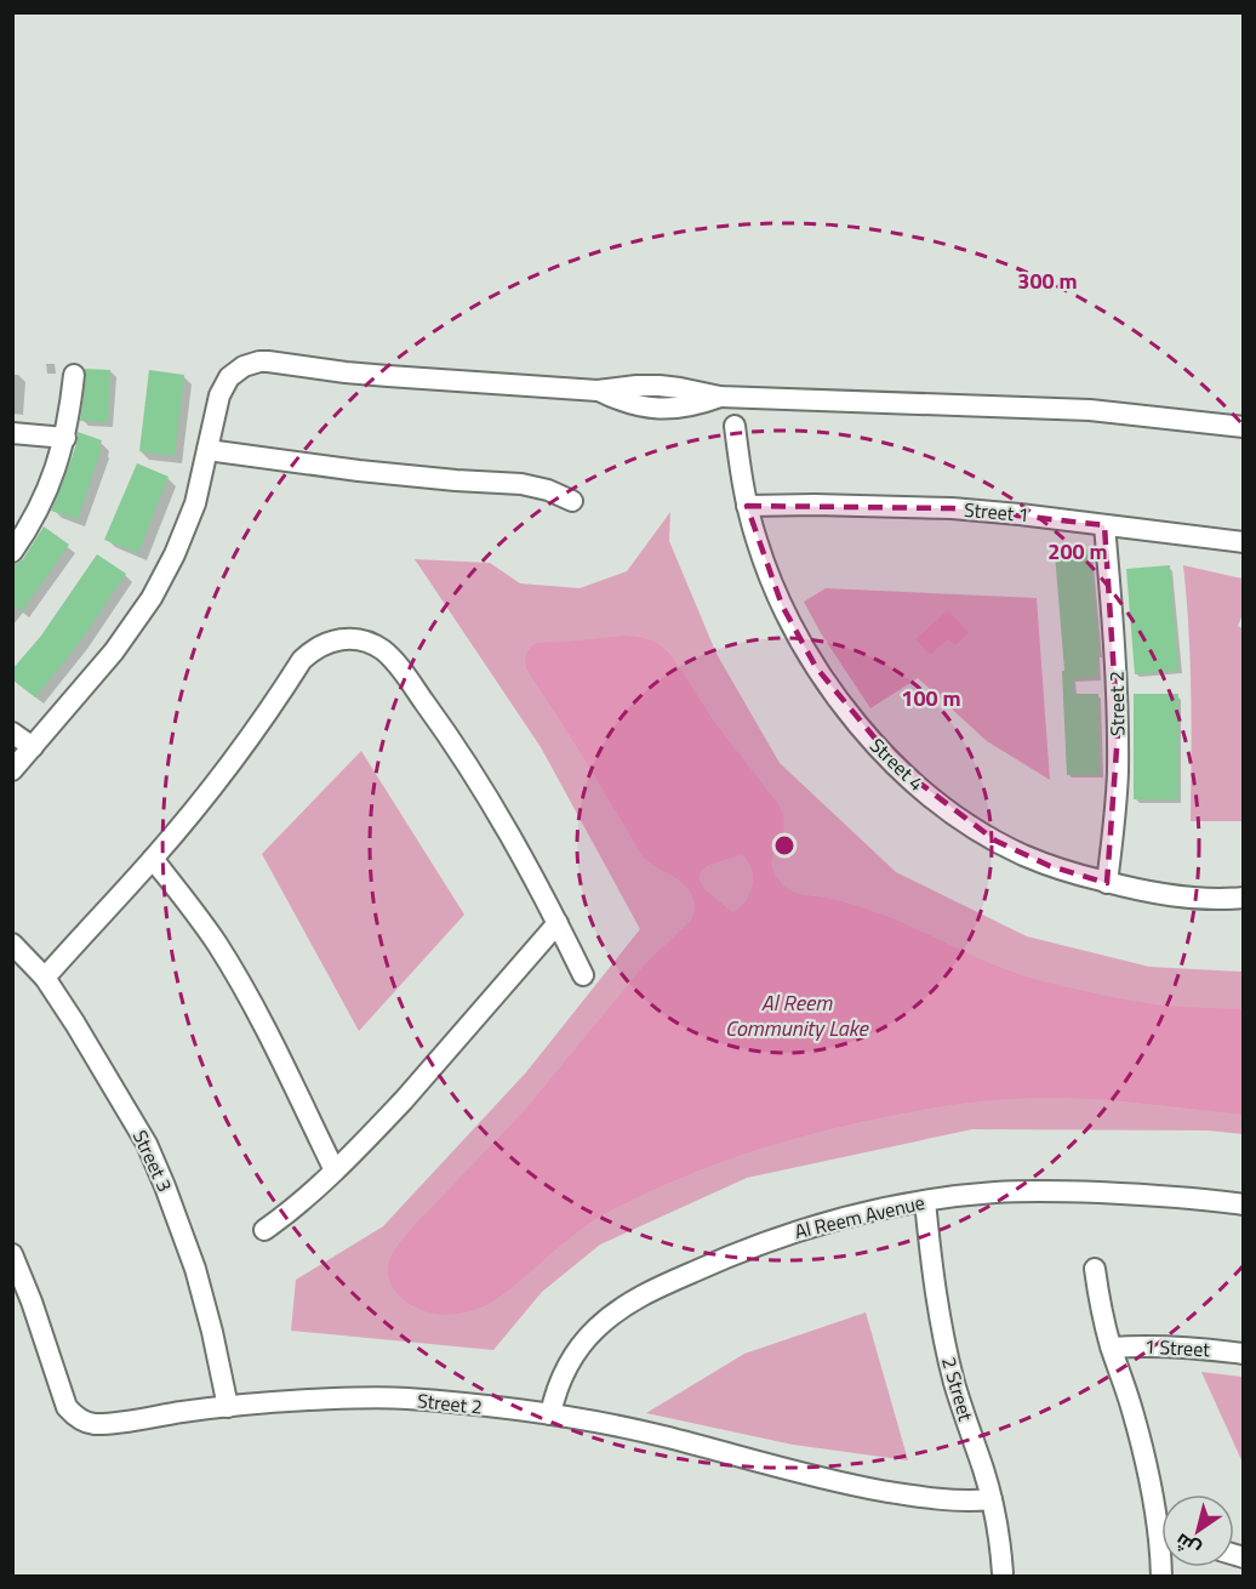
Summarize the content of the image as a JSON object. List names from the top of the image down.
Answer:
{
  "streets": {
    "street": [
      "Street 1",
      "Street 2",
      "Street 4",
      "Street 3",
      "Al Reem Avenue",
      "1 Street",
      "2 Street"
    ]
  },
  "crossings": [
    ["Street 1", "Street 2"],
    ["Street 1", "Street 4"],
    ["Street 2", "Street 4"],
    ["Street 2", "Street 3"],
    ["Street 2", "Al Reem Avenue"],
    ["Street 2", "2 Street"],
    ["Al Reem Avenue", "2 Street"]
  ],
  "water": ["Al Reem Community Lake"],
  "north": "bottom left",
  "rings": ["300 m", "200 m", "100 m"]
}
